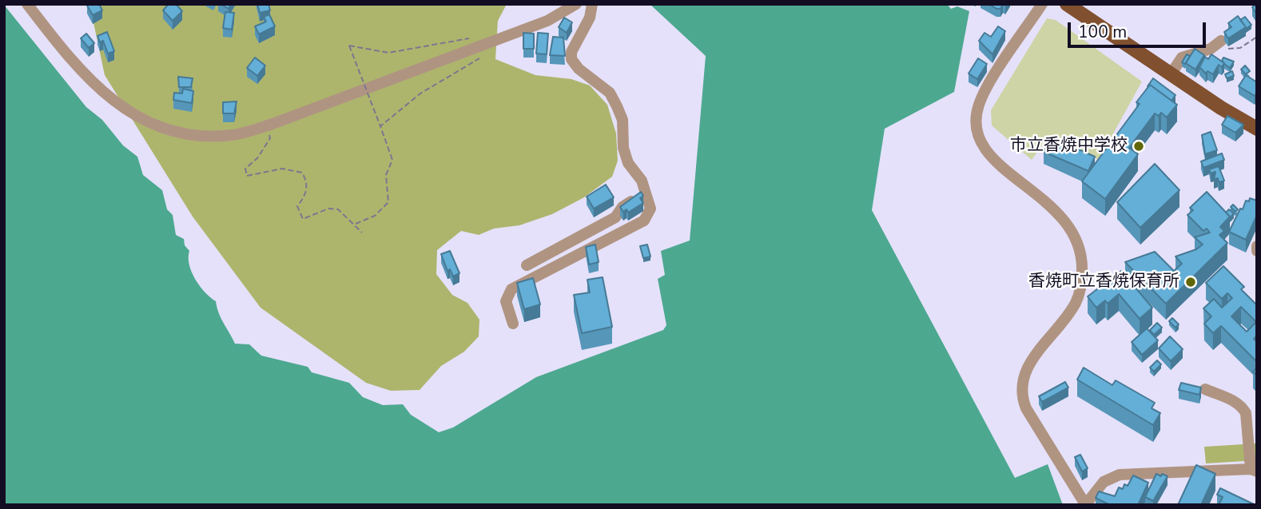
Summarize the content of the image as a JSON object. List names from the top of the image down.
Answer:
{
  "places": ["市立香焼中学校", "香焼町立香焼保育所"],
  "scale_bar": "100 m"
}
